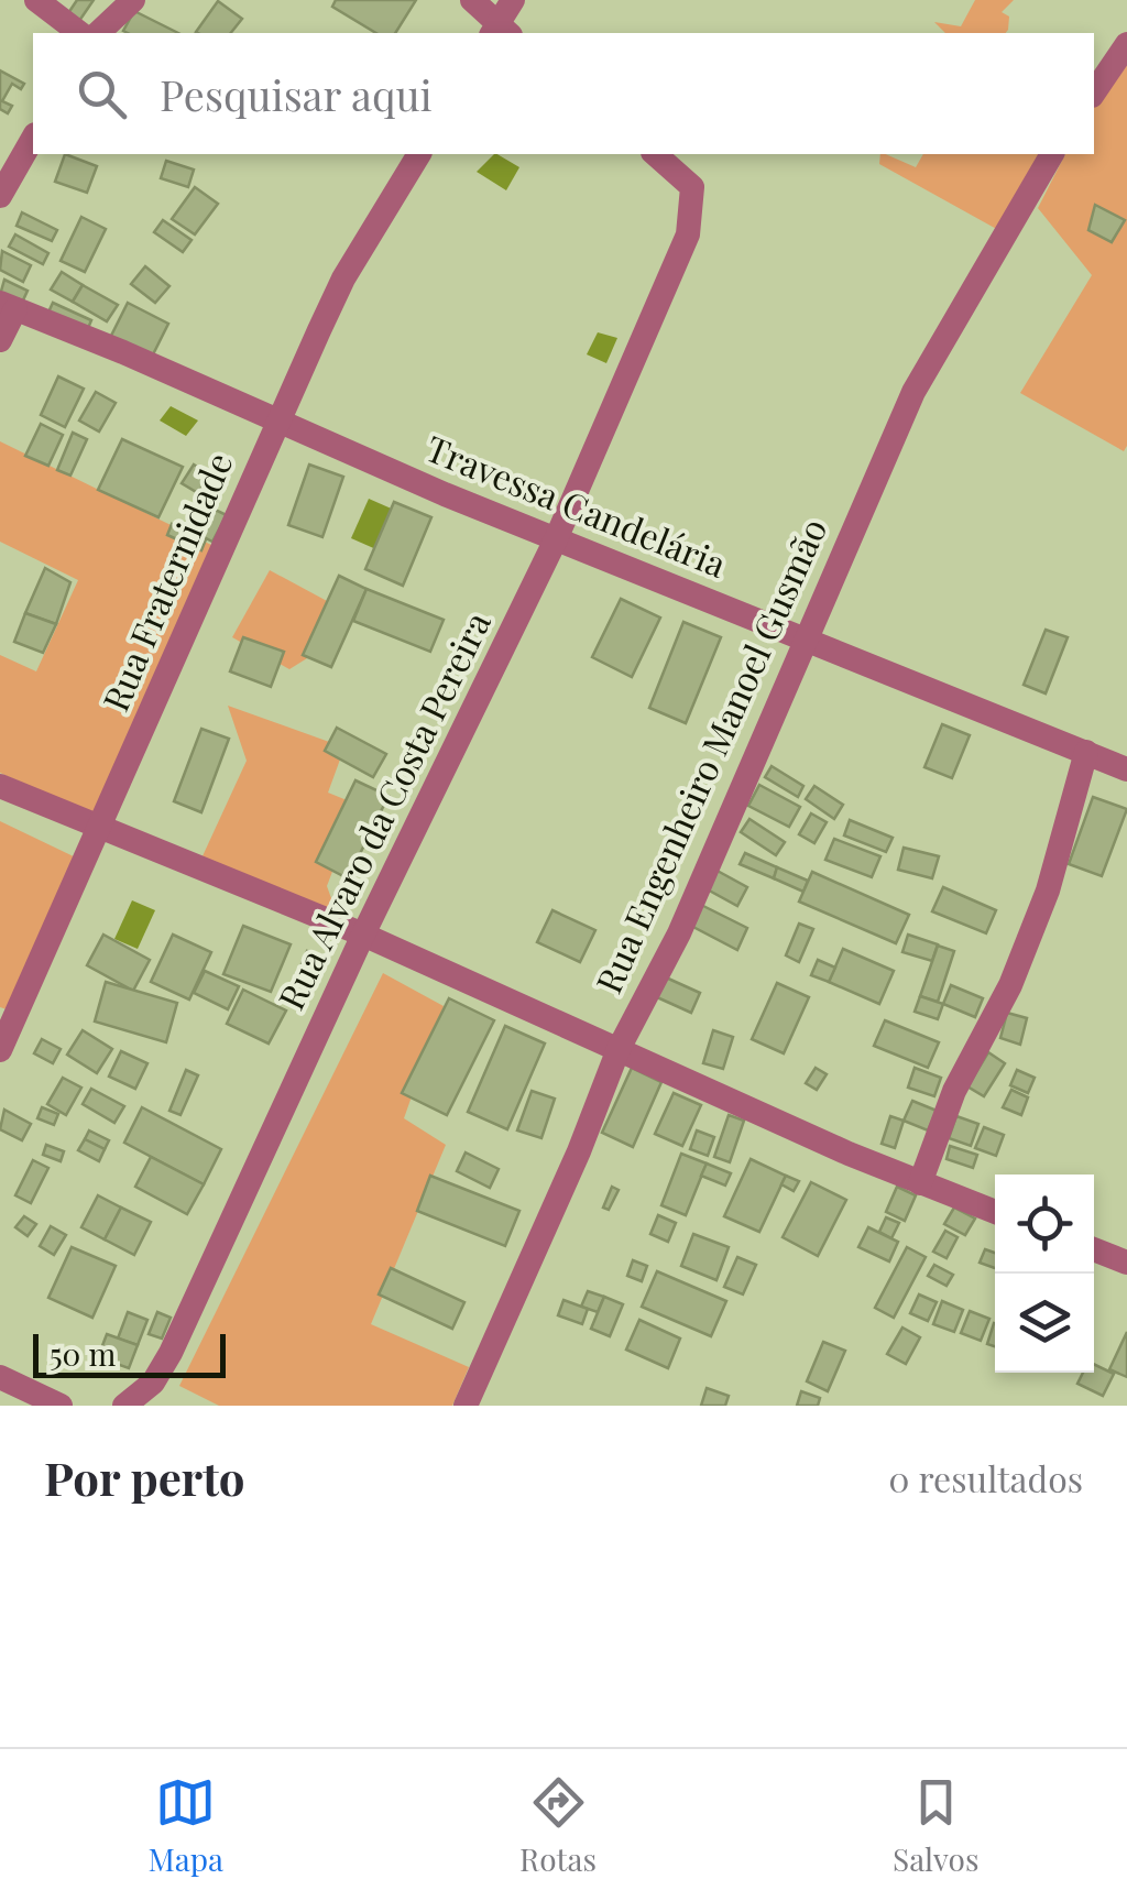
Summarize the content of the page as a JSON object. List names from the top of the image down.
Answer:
{
  "streets": {
    "street": [
      "Travessa Candelária",
      "Rua Fraternidade",
      "Rua Engenheiro Manoel Gusmão",
      "Rua Alvaro da Costa Pereira"
    ]
  },
  "crossings": [
    ["Travessa Candelária", "Rua Fraternidade"],
    ["Travessa Candelária", "Rua Engenheiro Manoel Gusmão"],
    ["Travessa Candelária", "Rua Alvaro da Costa Pereira"]
  ],
  "scale_bar": "50 m",
  "page": {
    "search": "Pesquisar aqui",
    "scale": "50 m",
    "heading": ["Por perto", "0 resultados"],
    "nav": ["Mapa", "Rotas", "Salvos"]
  }
}
